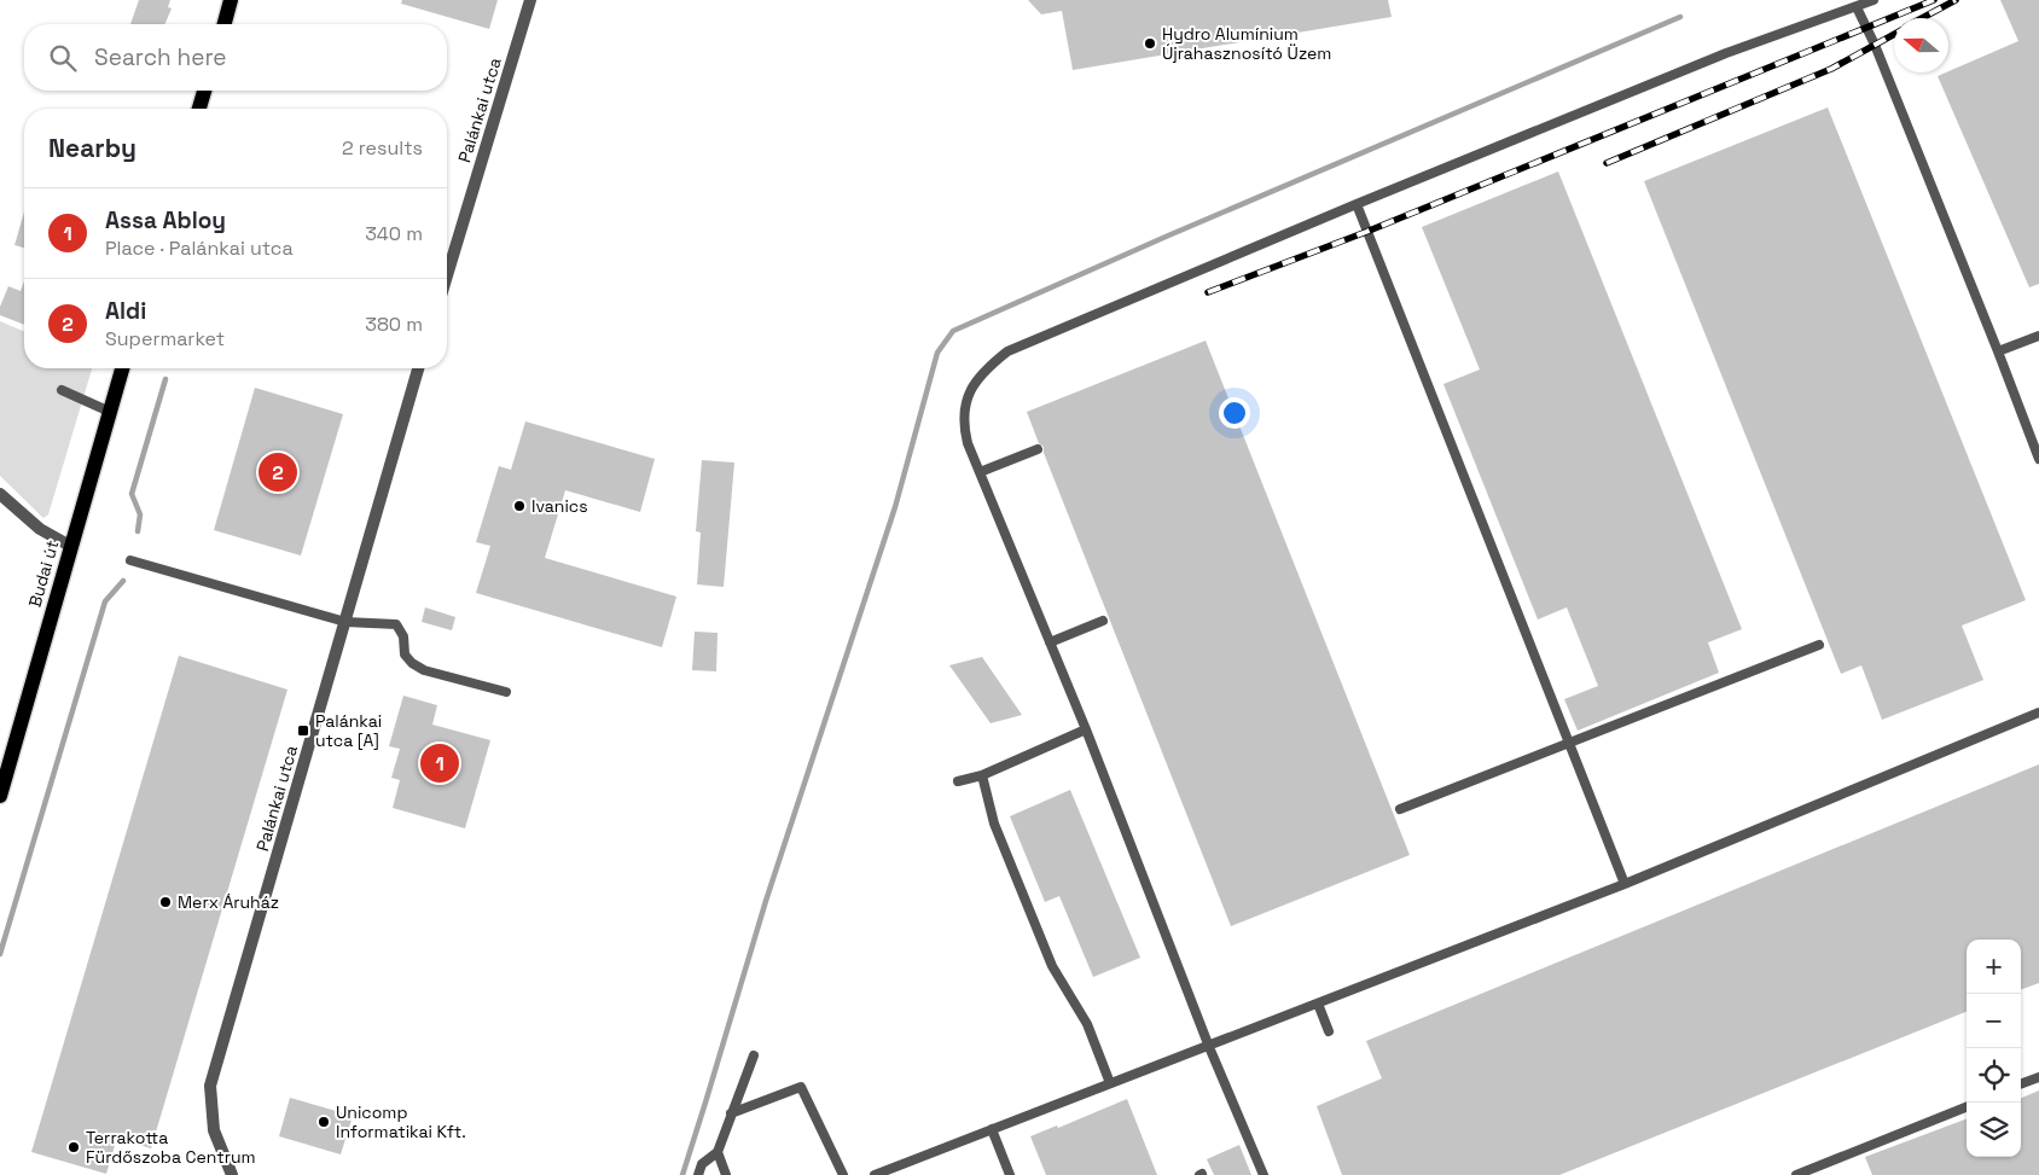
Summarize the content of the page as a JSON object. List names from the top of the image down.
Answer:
{
  "streets": {
    "main road": ["Budai út"],
    "street": ["Palánkai utca"]
  },
  "places": {
    "other": [
      "Hydro Alumínium Újrahasznosító Üzem",
      "Ivanics",
      "Merx Áruház",
      "Unicomp Informatikai Kft.",
      "Terrakotta Fürdőszoba Centrum"
    ],
    "transit": ["Palánkai utca [A]"]
  },
  "north": "left",
  "page": {
    "search": "Search here",
    "heading": ["Nearby", "2 results"],
    "list": [
      {
        "mark": "1",
        "name": "Assa Abloy",
        "note": "Place · Palánkai utca",
        "value": "340 m"
      },
      {
        "mark": "2",
        "name": "Aldi",
        "note": "Supermarket",
        "value": "380 m"
      }
    ],
    "pins": ["2", "1"],
    "map_buttons": ["+", "−"]
  }
}
